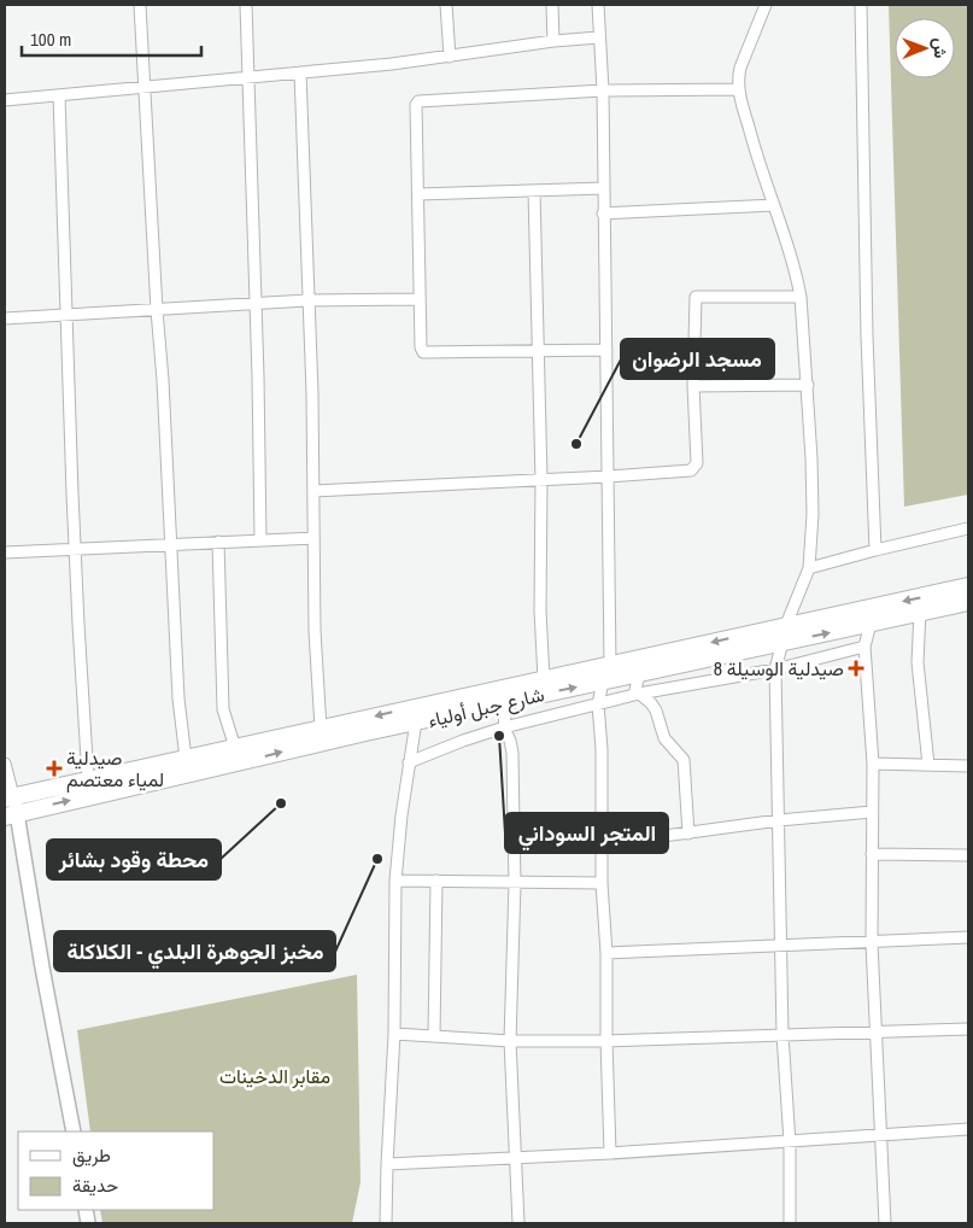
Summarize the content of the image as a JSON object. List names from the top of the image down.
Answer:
{
  "streets": {
    "main road": ["شارع جبل أولياء"]
  },
  "parks": ["مقابر الدخينات"],
  "places": {
    "other": [
      "مسجد الرضوان",
      "المتجر السوداني",
      "محطة وقود بشائر",
      "مخبز الجوهرة البلدي - الكلاكلة"
    ],
    "health": ["صيدلية الوسيلة 8", "صيدلية لمياء معتصم"]
  },
  "legend": ["طريق", "حديقة"],
  "scale_bar": "100 m",
  "north": "right"
}
